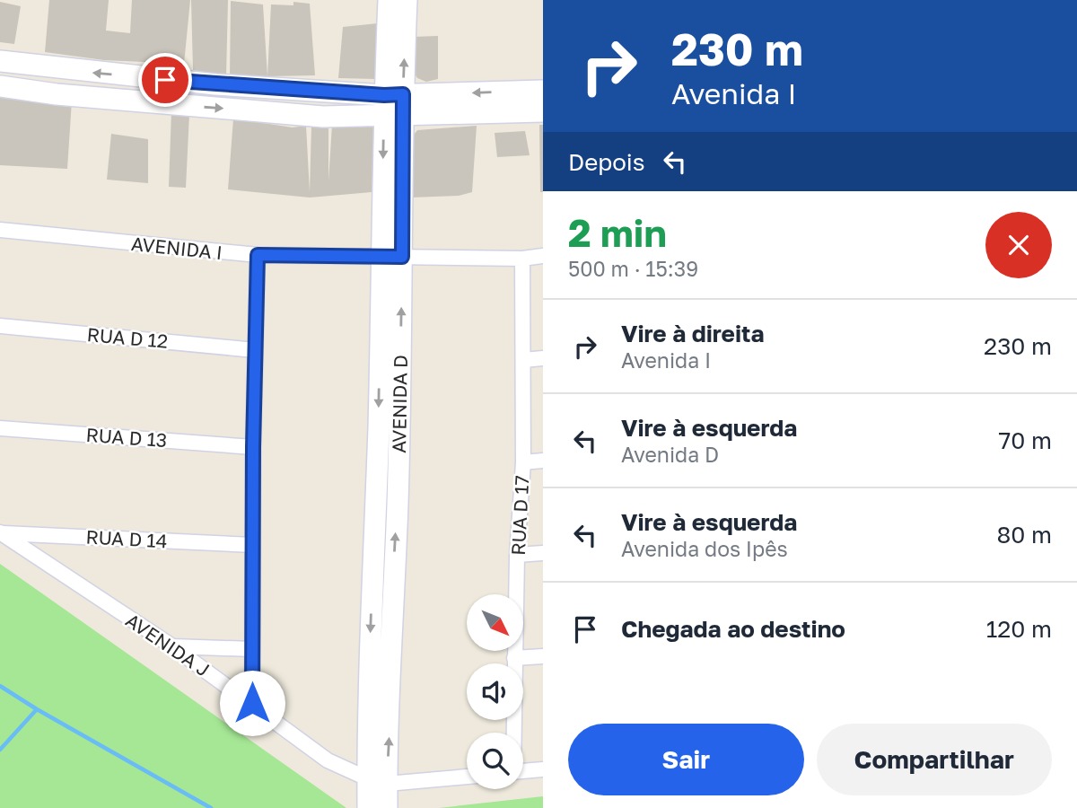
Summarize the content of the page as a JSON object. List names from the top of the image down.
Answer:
{
  "streets": {
    "main road": ["AVENIDA D"],
    "street": [
      "AVENIDA I",
      "RUA D 12",
      "RUA D 13",
      "RUA D 17",
      "RUA D 14",
      "AVENIDA J"
    ]
  },
  "crossings": [
    ["AVENIDA I", "AVENIDA D"],
    ["AVENIDA I", "RUA D 17"],
    ["AVENIDA D", "AVENIDA J"],
    ["RUA D 14", "AVENIDA J"]
  ],
  "north": "bottom right",
  "page": {
    "turn": ["230 m", "Avenida I"],
    "then": "Depois",
    "heading": ["2 min", "500 m · 15:39"],
    "list": [
      {
        "name": "Vire à direita",
        "note": "Avenida I",
        "value": "230 m"
      },
      {
        "name": "Vire à esquerda",
        "note": "Avenida D",
        "value": "70 m"
      },
      {
        "name": "Vire à esquerda",
        "note": "Avenida dos Ipês",
        "value": "80 m"
      },
      {
        "name": "Chegada ao destino",
        "value": "120 m"
      }
    ],
    "buttons": ["Sair", "Compartilhar"]
  }
}
